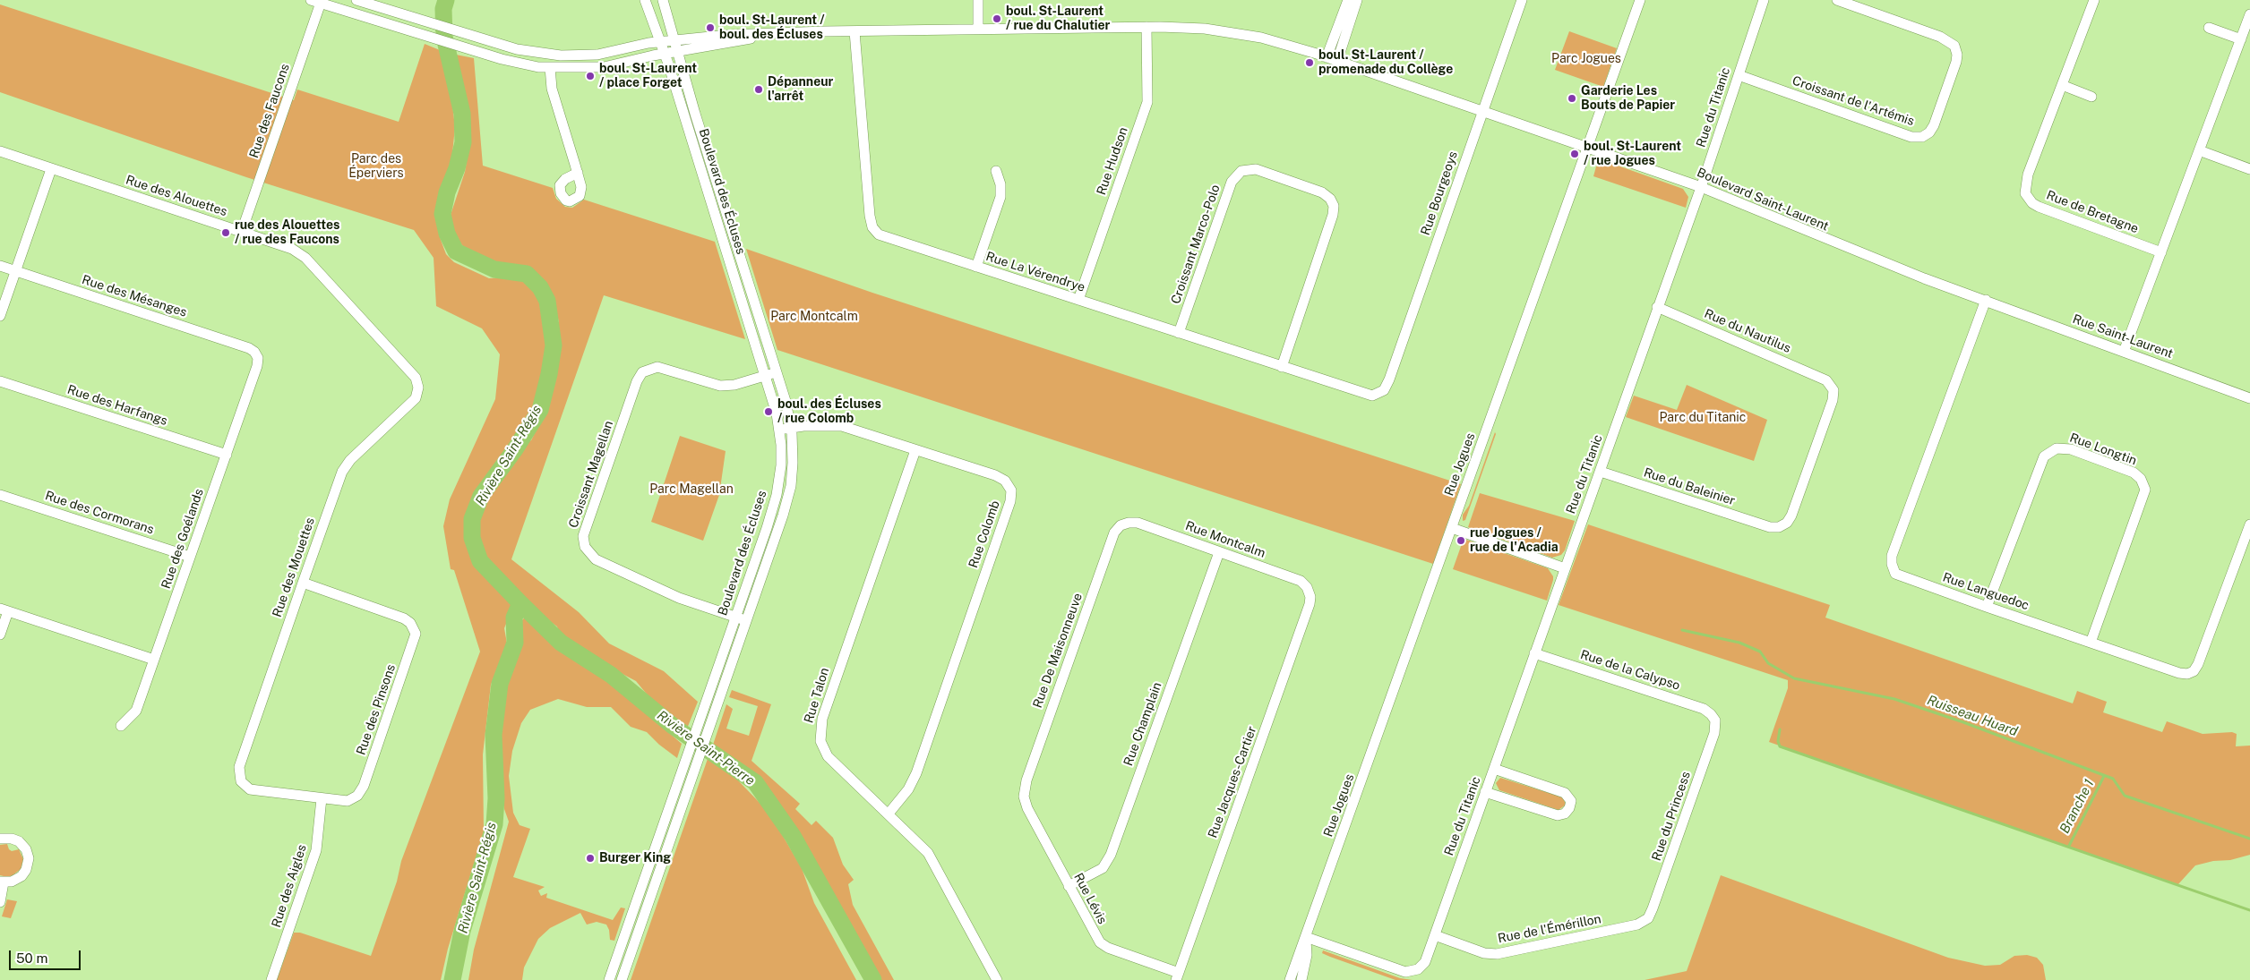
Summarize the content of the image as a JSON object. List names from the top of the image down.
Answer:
{
  "streets": {
    "street": [
      "Croissant de l'Artémis",
      "Rue du Titanic",
      "Rue des Faucons",
      "Rue Hudson",
      "Boulevard des Écluses",
      "Rue Bourgeoys",
      "Rue des Alouettes",
      "Boulevard Saint-Laurent",
      "Rue de Bretagne",
      "Croissant Marco-Polo",
      "Rue La Vérendrye",
      "Rue des Mésanges",
      "Rue du Nautilus",
      "Rue Saint-Laurent",
      "Rue des Harfangs",
      "Rue Longtin",
      "Rue Jogues",
      "Croissant Magellan",
      "Rue du Baleinier",
      "Rue des Cormorans",
      "Rue Colomb",
      "Rue des Goélands",
      "Rue Montcalm",
      "Rue des Mouettes",
      "Rue Languedoc",
      "Rue De Maisonneuve",
      "Rue de la Calypso",
      "Rue Talon",
      "Rue des Pinsons",
      "Rue Champlain",
      "Rue Jacques-Cartier",
      "Rue du Princess",
      "Rue des Aigles",
      "Rue Lévis",
      "Rue de l'Émérillon"
    ]
  },
  "crossings": [
    ["Croissant de l'Artémis", "Rue du Titanic"],
    ["Rue du Titanic", "Boulevard Saint-Laurent"],
    ["Rue du Titanic", "Rue du Nautilus"],
    ["Rue du Titanic", "Rue Jogues"],
    ["Rue du Titanic", "Rue du Baleinier"],
    ["Rue du Titanic", "Rue de la Calypso"],
    ["Rue du Titanic", "Rue de l'Émérillon"],
    ["Rue des Faucons", "Rue des Alouettes"],
    ["Rue des Faucons", "Boulevard Saint-Laurent"],
    ["Rue Hudson", "Boulevard Saint-Laurent"],
    ["Rue Hudson", "Rue La Vérendrye"],
    ["Boulevard des Écluses", "Boulevard Saint-Laurent"],
    ["Boulevard des Écluses", "Croissant Magellan"],
    ["Boulevard des Écluses", "Rue Colomb"],
    ["Rue Bourgeoys", "Boulevard Saint-Laurent"],
    ["Rue Bourgeoys", "Rue La Vérendrye"],
    ["Rue des Alouettes", "Rue des Mouettes"],
    ["Boulevard Saint-Laurent", "Rue La Vérendrye"],
    ["Boulevard Saint-Laurent", "Rue Saint-Laurent"],
    ["Boulevard Saint-Laurent", "Rue Jogues"],
    ["Boulevard Saint-Laurent", "Rue Languedoc"],
    ["Croissant Marco-Polo", "Rue La Vérendrye"],
    ["Rue des Mésanges", "Rue des Goélands"],
    ["Rue du Nautilus", "Rue du Baleinier"],
    ["Rue Saint-Laurent", "Rue Languedoc"],
    ["Rue des Harfangs", "Rue des Goélands"],
    ["Rue Longtin", "Rue Languedoc"],
    ["Rue des Cormorans", "Rue des Goélands"],
    ["Rue Colomb", "Rue Talon"],
    ["Rue Montcalm", "Rue De Maisonneuve"],
    ["Rue Montcalm", "Rue Champlain"],
    ["Rue Montcalm", "Rue Jacques-Cartier"],
    ["Rue des Mouettes", "Rue des Pinsons"],
    ["Rue des Mouettes", "Rue des Aigles"],
    ["Rue De Maisonneuve", "Rue Lévis"],
    ["Rue de la Calypso", "Rue du Princess"],
    ["Rue des Pinsons", "Rue des Aigles"],
    ["Rue Champlain", "Rue Lévis"],
    ["Rue Jacques-Cartier", "Rue Lévis"],
    ["Rue du Princess", "Rue de l'Émérillon"]
  ],
  "water": [
    "Rivière Saint-Régis",
    "Ruisseau Huard",
    "Rivière Saint-Pierre",
    "Branche 1"
  ],
  "parks": [
    "Parc Jogues",
    "Parc des Éperviers",
    "Parc Montcalm",
    "Parc du Titanic",
    "Parc Magellan"
  ],
  "places": [
    "boul. St-Laurent / rue du Chalutier",
    "boul. St-Laurent / boul. des Écluses",
    "boul. St-Laurent / promenade du Collège",
    "boul. St-Laurent / place Forget",
    "Dépanneur l'arrêt",
    "Garderie Les Bouts de Papier",
    "boul. St-Laurent / rue Jogues",
    "rue des Alouettes / rue des Faucons",
    "boul. des Écluses / rue Colomb",
    "rue Jogues / rue de l'Acadia",
    "Burger King"
  ],
  "scale_bar": "50 m"
}
